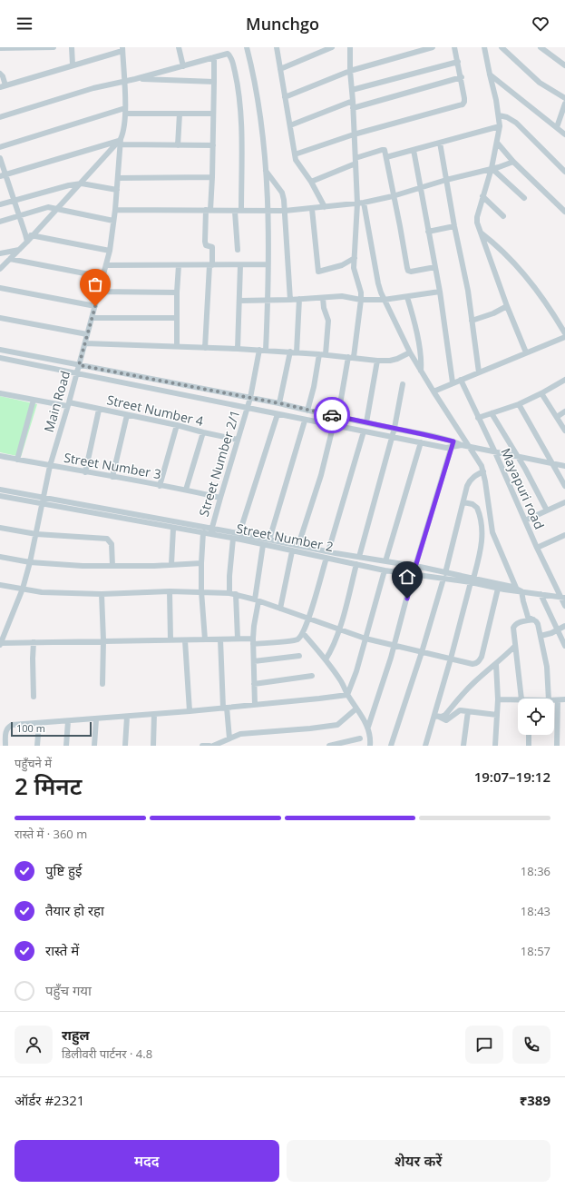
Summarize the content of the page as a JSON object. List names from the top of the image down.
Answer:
{
  "streets": {
    "street": [
      "Main Road",
      "Street Number 4",
      "Street Number 2/1",
      "Street Number 3",
      "Mayapuri road",
      "Street Number 2"
    ]
  },
  "crossings": [
    ["Main Road", "Street Number 4"],
    ["Main Road", "Street Number 3"],
    ["Main Road", "Street Number 2"],
    ["Street Number 4", "Street Number 2/1"],
    ["Street Number 2/1", "Street Number 3"],
    ["Street Number 2/1", "Street Number 2"],
    ["Mayapuri road", "Street Number 2"]
  ],
  "scale_bar": "100 m",
  "page": {
    "header": "Munchgo",
    "scale": "100 m",
    "heading": ["2 मिनट", "पहुँचने में", "19:07–19:12"],
    "panel": [
      "राहुल",
      "डिलीवरी पार्टनर · 4.8",
      "ऑर्डर #2321",
      "₹389"
    ],
    "bar": "रास्ते में · 360 m",
    "list": [
      ["पुष्टि हुई", "18:36"],
      ["तैयार हो रहा", "18:43"],
      ["रास्ते में", "18:57"],
      "पहुँच गया"
    ],
    "buttons": ["मदद", "शेयर करें"]
  }
}
